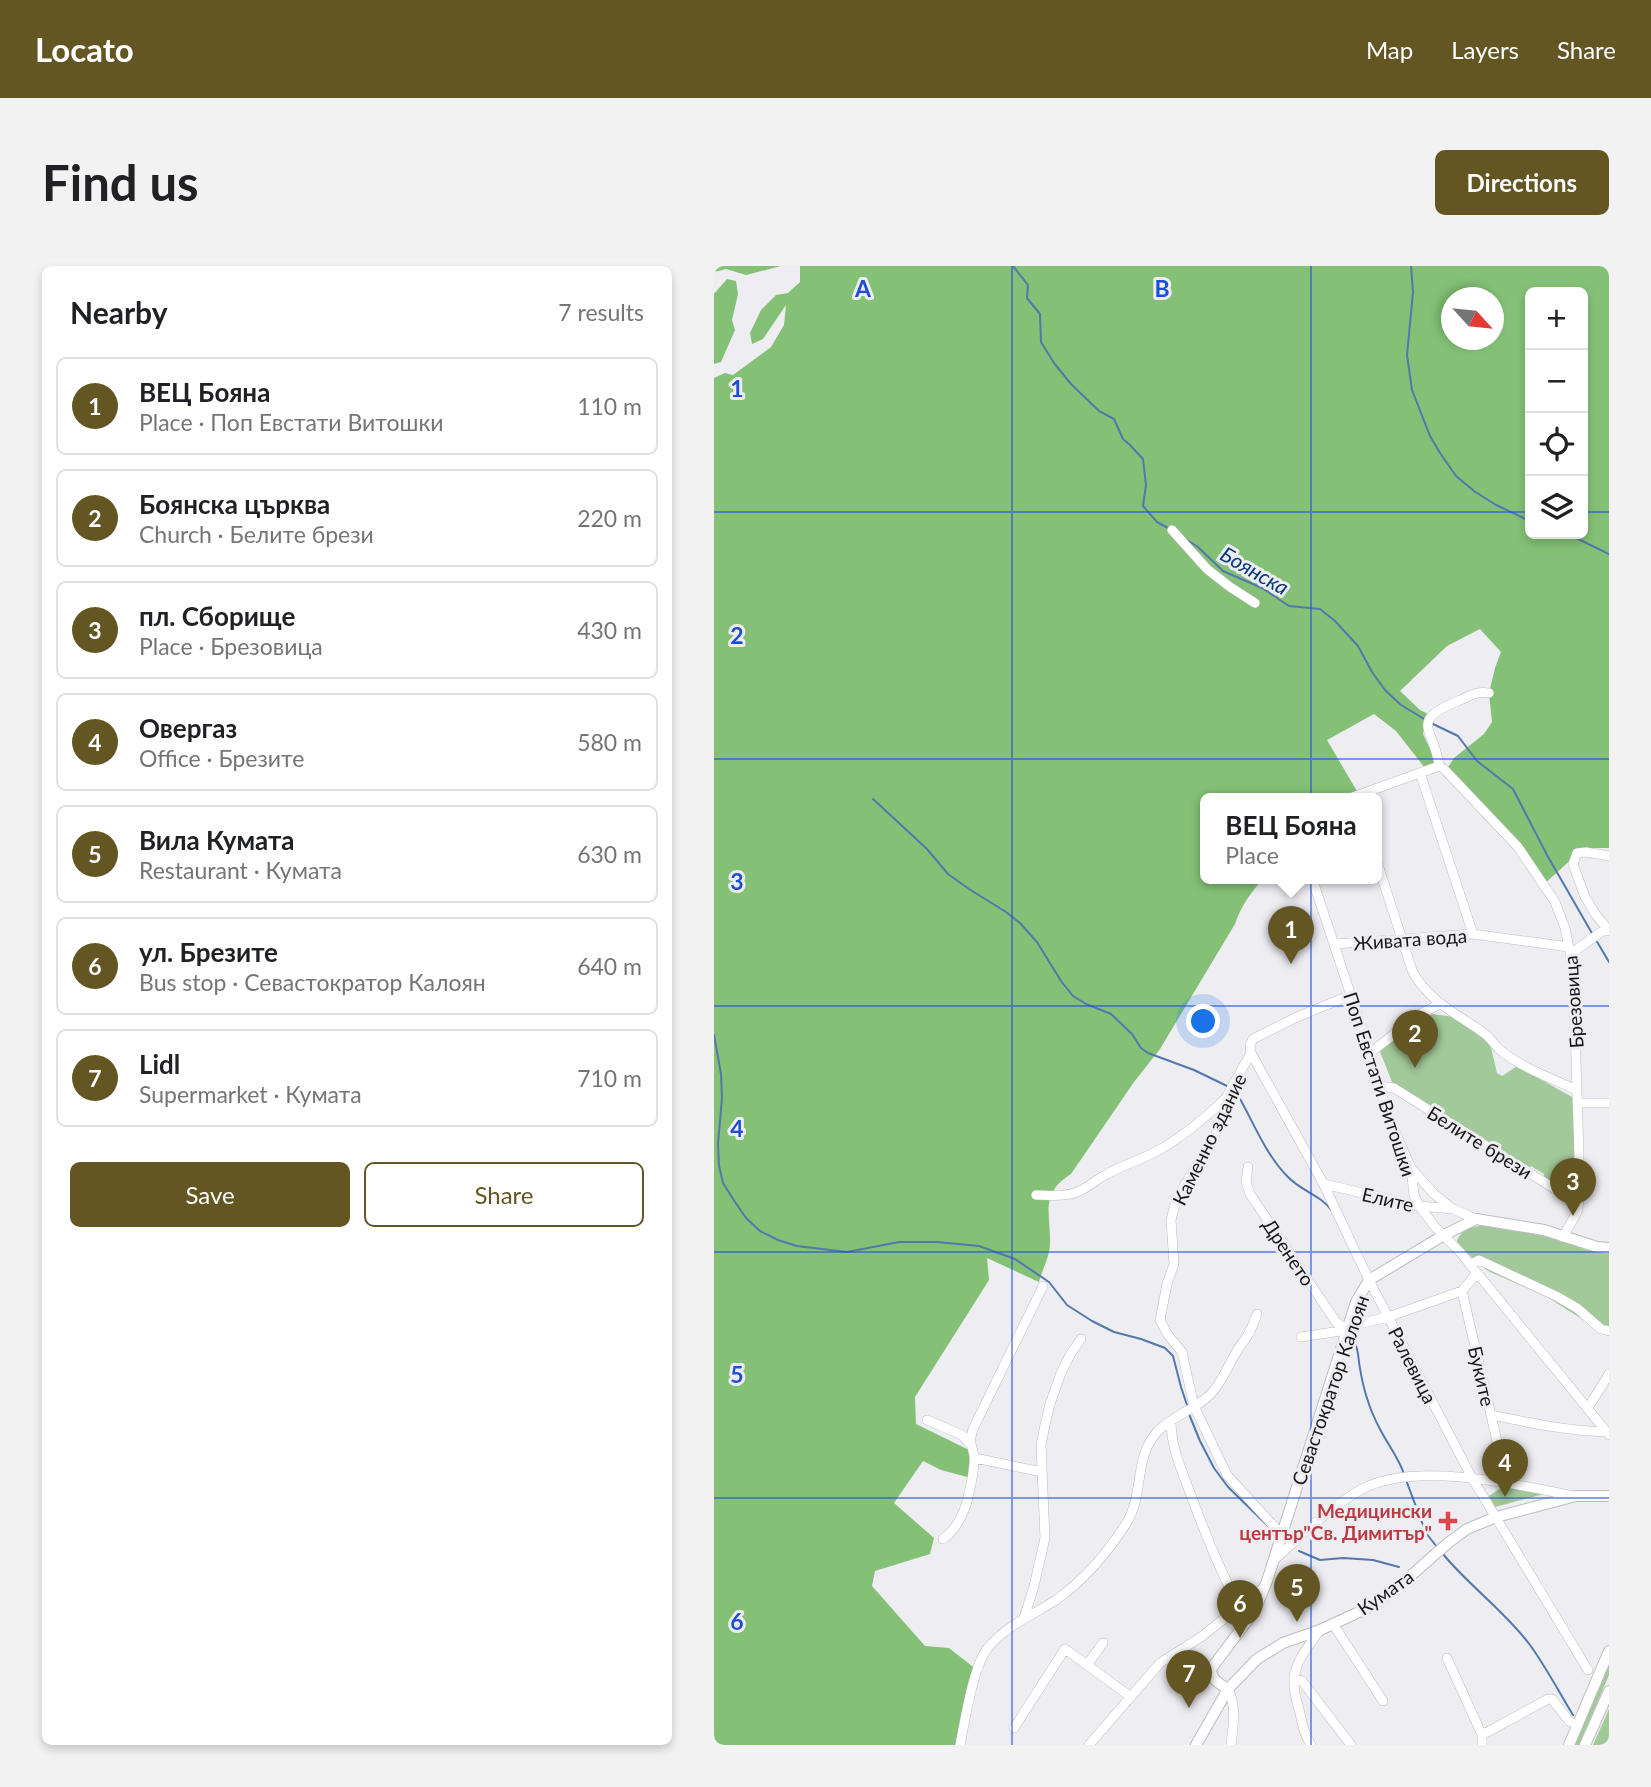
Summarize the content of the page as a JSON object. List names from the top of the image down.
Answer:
{
  "streets": {
    "main road": ["Севастократор Калоян", "Кумата"],
    "street": [
      "Живата вода",
      "Брезовица",
      "Поп Евстати Витошки",
      "Каменно здание",
      "Белите брези",
      "Елите",
      "Дренето",
      "Ралевица",
      "Буките"
    ]
  },
  "crossings": [
    ["Живата вода", "Брезовица"],
    ["Живата вода", "Поп Евстати Витошки"],
    ["Брезовица", "Белите брези"],
    ["Поп Евстати Витошки", "Каменно здание"],
    ["Поп Евстати Витошки", "Белите брези"],
    ["Поп Евстати Витошки", "Елите"],
    ["Поп Евстати Витошки", "Севастократор Калоян"],
    ["Каменно здание", "Ралевица"],
    ["Елите", "Ралевица"],
    ["Дренето", "Севастократор Калоян"],
    ["Ралевица", "Севастократор Калоян"],
    ["Ралевица", "Кумата"],
    ["Севастократор Калоян", "Кумата"]
  ],
  "water": ["Боянска"],
  "places": {
    "health": ["Медицински център\"Св. Димитър\""]
  },
  "north": "bottom right",
  "page": {
    "header": "Locato",
    "nav": ["Map", "Layers", "Share"],
    "buttons": [
      "Directions",
      ["Save", "Share"]
    ],
    "title": "Find us",
    "heading": ["Nearby", "7 results"],
    "map_buttons": ["+", "−"],
    "list": [
      {
        "mark": "1",
        "name": "ВЕЦ Бояна",
        "note": "Place · Поп Евстати Витошки",
        "value": "110 m"
      },
      {
        "mark": "2",
        "name": "Боянска църква",
        "note": "Church · Белите брези",
        "value": "220 m"
      },
      {
        "mark": "3",
        "name": "пл. Сборище",
        "note": "Place · Брезовица",
        "value": "430 m"
      },
      {
        "mark": "4",
        "name": "Овергаз",
        "note": "Office · Брезите",
        "value": "580 m"
      },
      {
        "mark": "5",
        "name": "Вила Кумата",
        "note": "Restaurant · Кумата",
        "value": "630 m"
      },
      {
        "mark": "6",
        "name": "ул. Брезите",
        "note": "Bus stop · Севастократор Калоян",
        "value": "640 m"
      },
      {
        "mark": "7",
        "name": "Lidl",
        "note": "Supermarket · Кумата",
        "value": "710 m"
      }
    ],
    "popup": ["ВЕЦ Бояна", "Place"],
    "pins": [
      "1",
      "2",
      "3",
      "4",
      "5",
      "6",
      "7"
    ]
  },
  "grid": {
    "columns": ["A", "B"],
    "rows": [
      "1",
      "2",
      "3",
      "4",
      "5",
      "6"
    ]
  }
}
